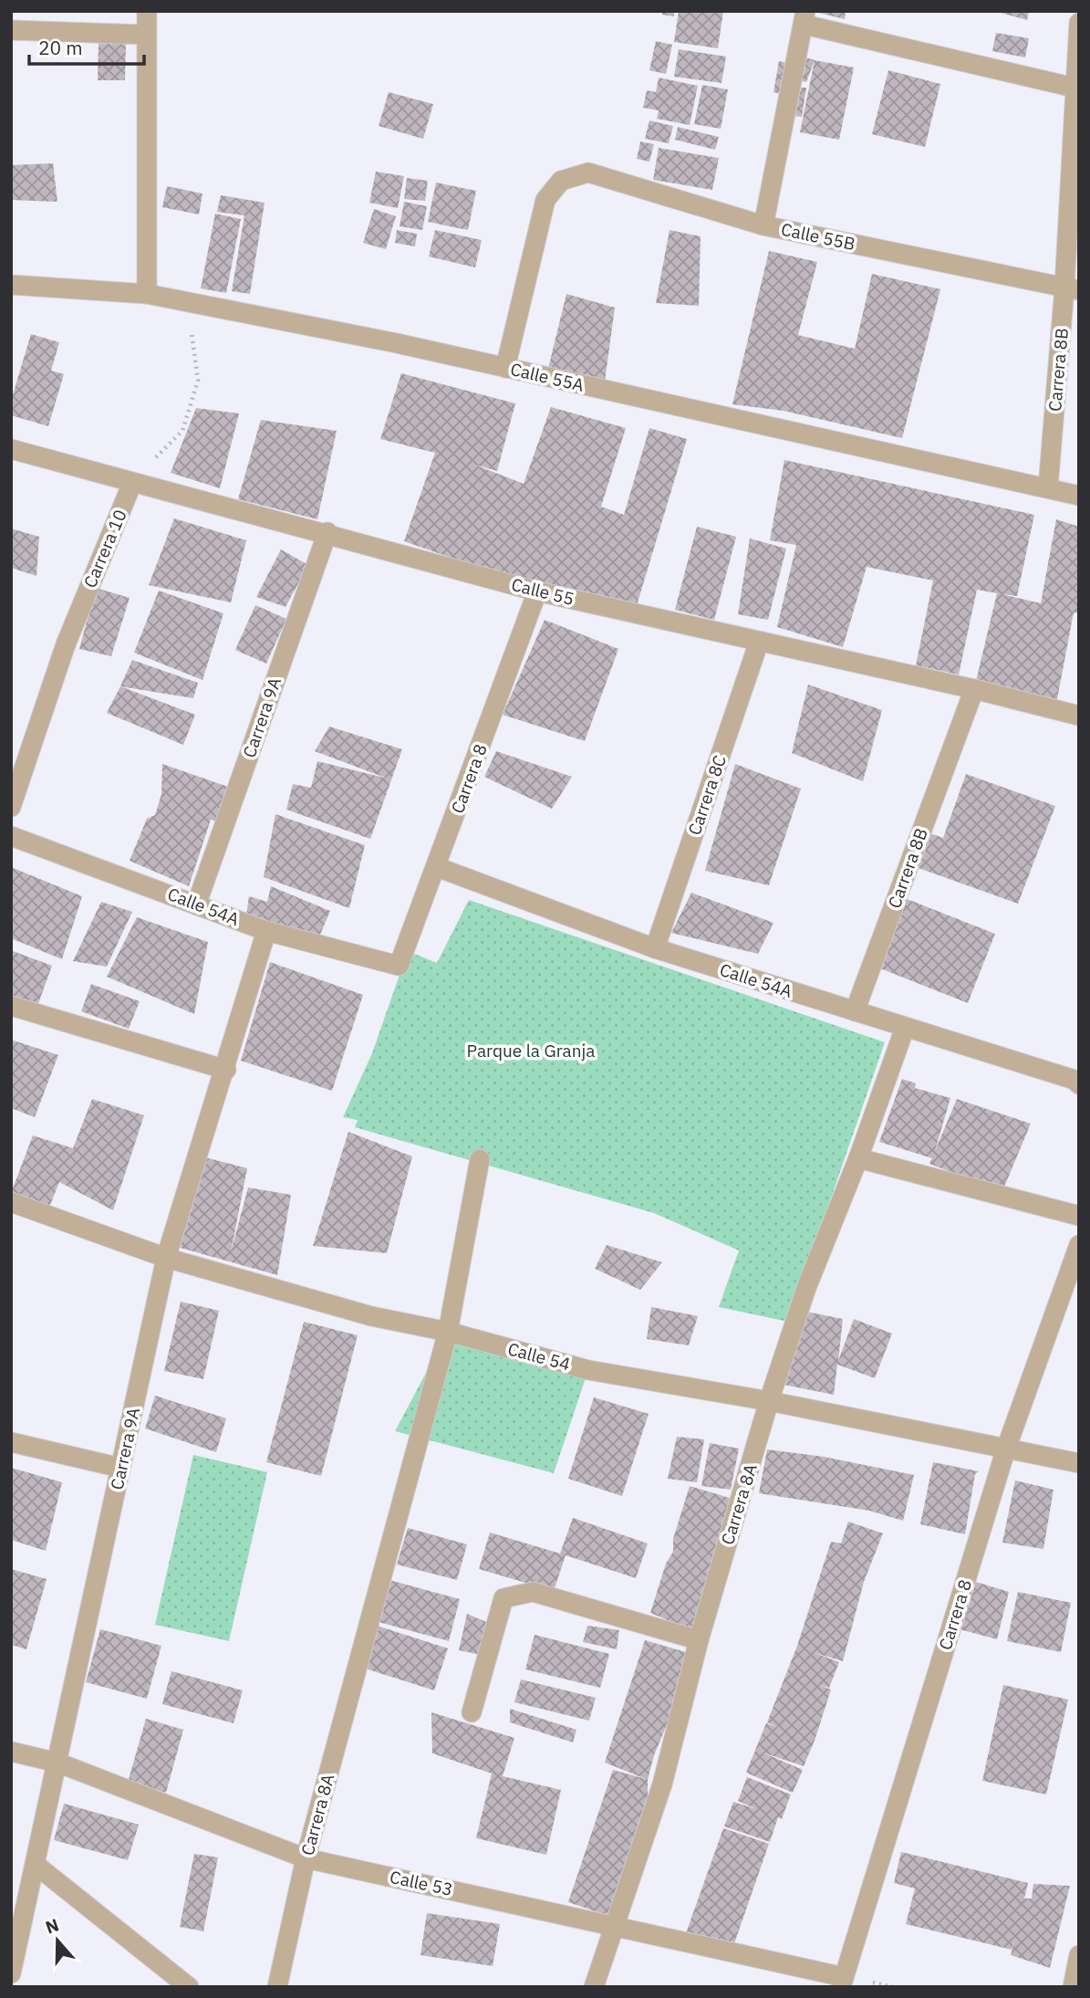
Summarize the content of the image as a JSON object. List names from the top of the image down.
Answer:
{
  "streets": {
    "street": [
      "Calle 55B",
      "Carrera 8B",
      "Calle 55A",
      "Carrera 10",
      "Calle 55",
      "Carrera 9A",
      "Carrera 8",
      "Carrera 8C",
      "Calle 54A",
      "Calle 54",
      "Carrera 8A",
      "Calle 53"
    ]
  },
  "crossings": [
    ["Calle 55B", "Carrera 8B"],
    ["Calle 55B", "Calle 55A"],
    ["Carrera 8B", "Calle 55A"],
    ["Carrera 8B", "Calle 55"],
    ["Carrera 8B", "Calle 54A"],
    ["Carrera 10", "Calle 55"],
    ["Calle 55", "Carrera 9A"],
    ["Calle 55", "Carrera 8"],
    ["Calle 55", "Carrera 8C"],
    ["Carrera 9A", "Calle 54A"],
    ["Carrera 9A", "Calle 54"],
    ["Carrera 9A", "Calle 53"],
    ["Carrera 8", "Calle 54A"],
    ["Carrera 8", "Calle 54"],
    ["Carrera 8", "Calle 53"],
    ["Carrera 8C", "Calle 54A"],
    ["Calle 54A", "Carrera 8A"],
    ["Calle 54", "Carrera 8A"],
    ["Carrera 8A", "Calle 53"]
  ],
  "parks": ["Parque la Granja"],
  "scale_bar": "20 m",
  "north": "top"
}
